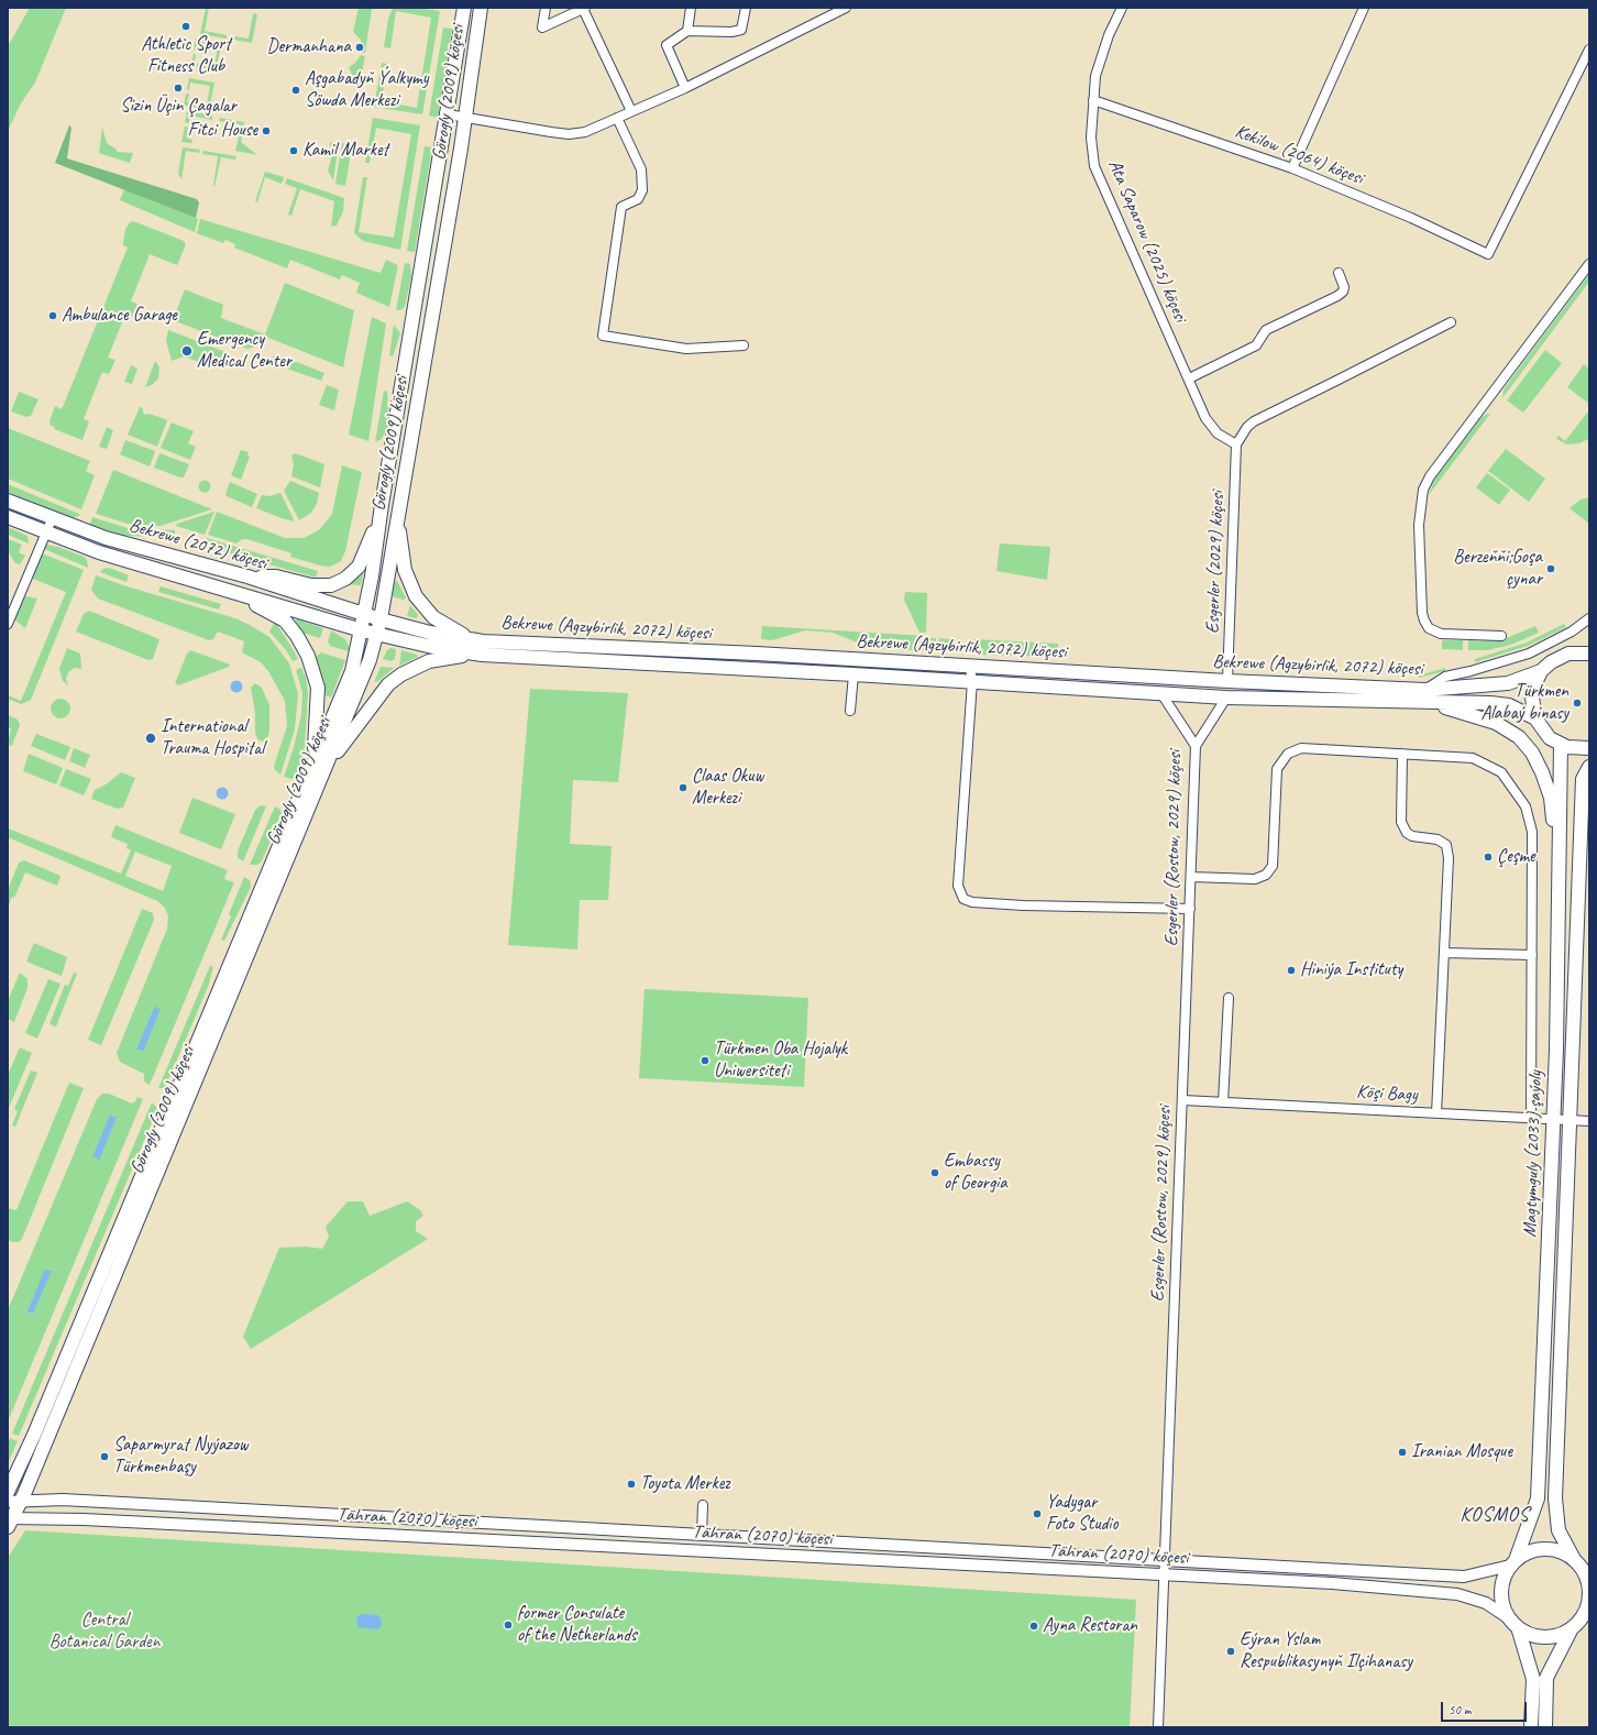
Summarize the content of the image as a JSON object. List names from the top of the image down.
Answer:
{
  "streets": {
    "main road": [
      "Görogly (2009) köçesi",
      "Bekrewe (2072) köçesi",
      "Bekrewe (Agzybirlik, 2072) köçesi",
      "Magtymguly (2033) şaýoly"
    ],
    "street": [
      "Kekilow (2064) köçesi",
      "Ata Saparow (2025) köçesi",
      "Esgerler (2029) köçesi",
      "Esgerler (Rostow, 2029) köçesi",
      "Köşi Bagy",
      "Tähran (2070) köçesi"
    ]
  },
  "crossings": [
    ["Görogly (2009) köçesi", "Bekrewe (2072) köçesi"],
    ["Görogly (2009) köçesi", "Bekrewe (Agzybirlik, 2072) köçesi"],
    ["Görogly (2009) köçesi", "Tähran (2070) köçesi"],
    ["Kekilow (2064) köçesi", "Ata Saparow (2025) köçesi"],
    ["Ata Saparow (2025) köçesi", "Esgerler (2029) köçesi"],
    ["Bekrewe (2072) köçesi", "Bekrewe (Agzybirlik, 2072) köçesi"],
    ["Esgerler (2029) köçesi", "Bekrewe (Agzybirlik, 2072) köçesi"],
    ["Bekrewe (Agzybirlik, 2072) köçesi", "Esgerler (Rostow, 2029) köçesi"],
    ["Esgerler (Rostow, 2029) köçesi", "Köşi Bagy"],
    ["Esgerler (Rostow, 2029) köçesi", "Tähran (2070) köçesi"],
    ["Köşi Bagy", "Magtymguly (2033) şaýoly"],
    ["Magtymguly (2033) şaýoly", "Tähran (2070) köçesi"]
  ],
  "districts": ["KOSMOS"],
  "parks": ["Central Botanical Garden"],
  "places": [
    "Athletic Sport Fitness Club",
    "Dermanhana",
    "Sizin Üçin Çagalar",
    "Aşgabadyň Ýalkymy Söwda Merkezi",
    "Fitci House",
    "Kamil Market",
    "Ambulance Garage",
    "Emergency Medical Center",
    "Berzeňňi;Goşa çynar",
    "Türkmen Alabaý binasy",
    "International Trauma Hospital",
    "Claas Okuw Merkezi",
    "Çeşme",
    "Hiniýa Instituty",
    "Türkmen Oba Hojalyk Uniwersiteti",
    "Embassy of Georgia",
    "Iranian Mosque",
    "Saparmyrat Nyýazow Türkmenbaşy",
    "Toyota Merkez",
    "Yadygar Foto Studio",
    "former Consulate of the Netherlands",
    "Ayna Restoran",
    "Eýran Yslam Respublikasynyň Ilçihanasy"
  ],
  "scale_bar": "50 m"
}
